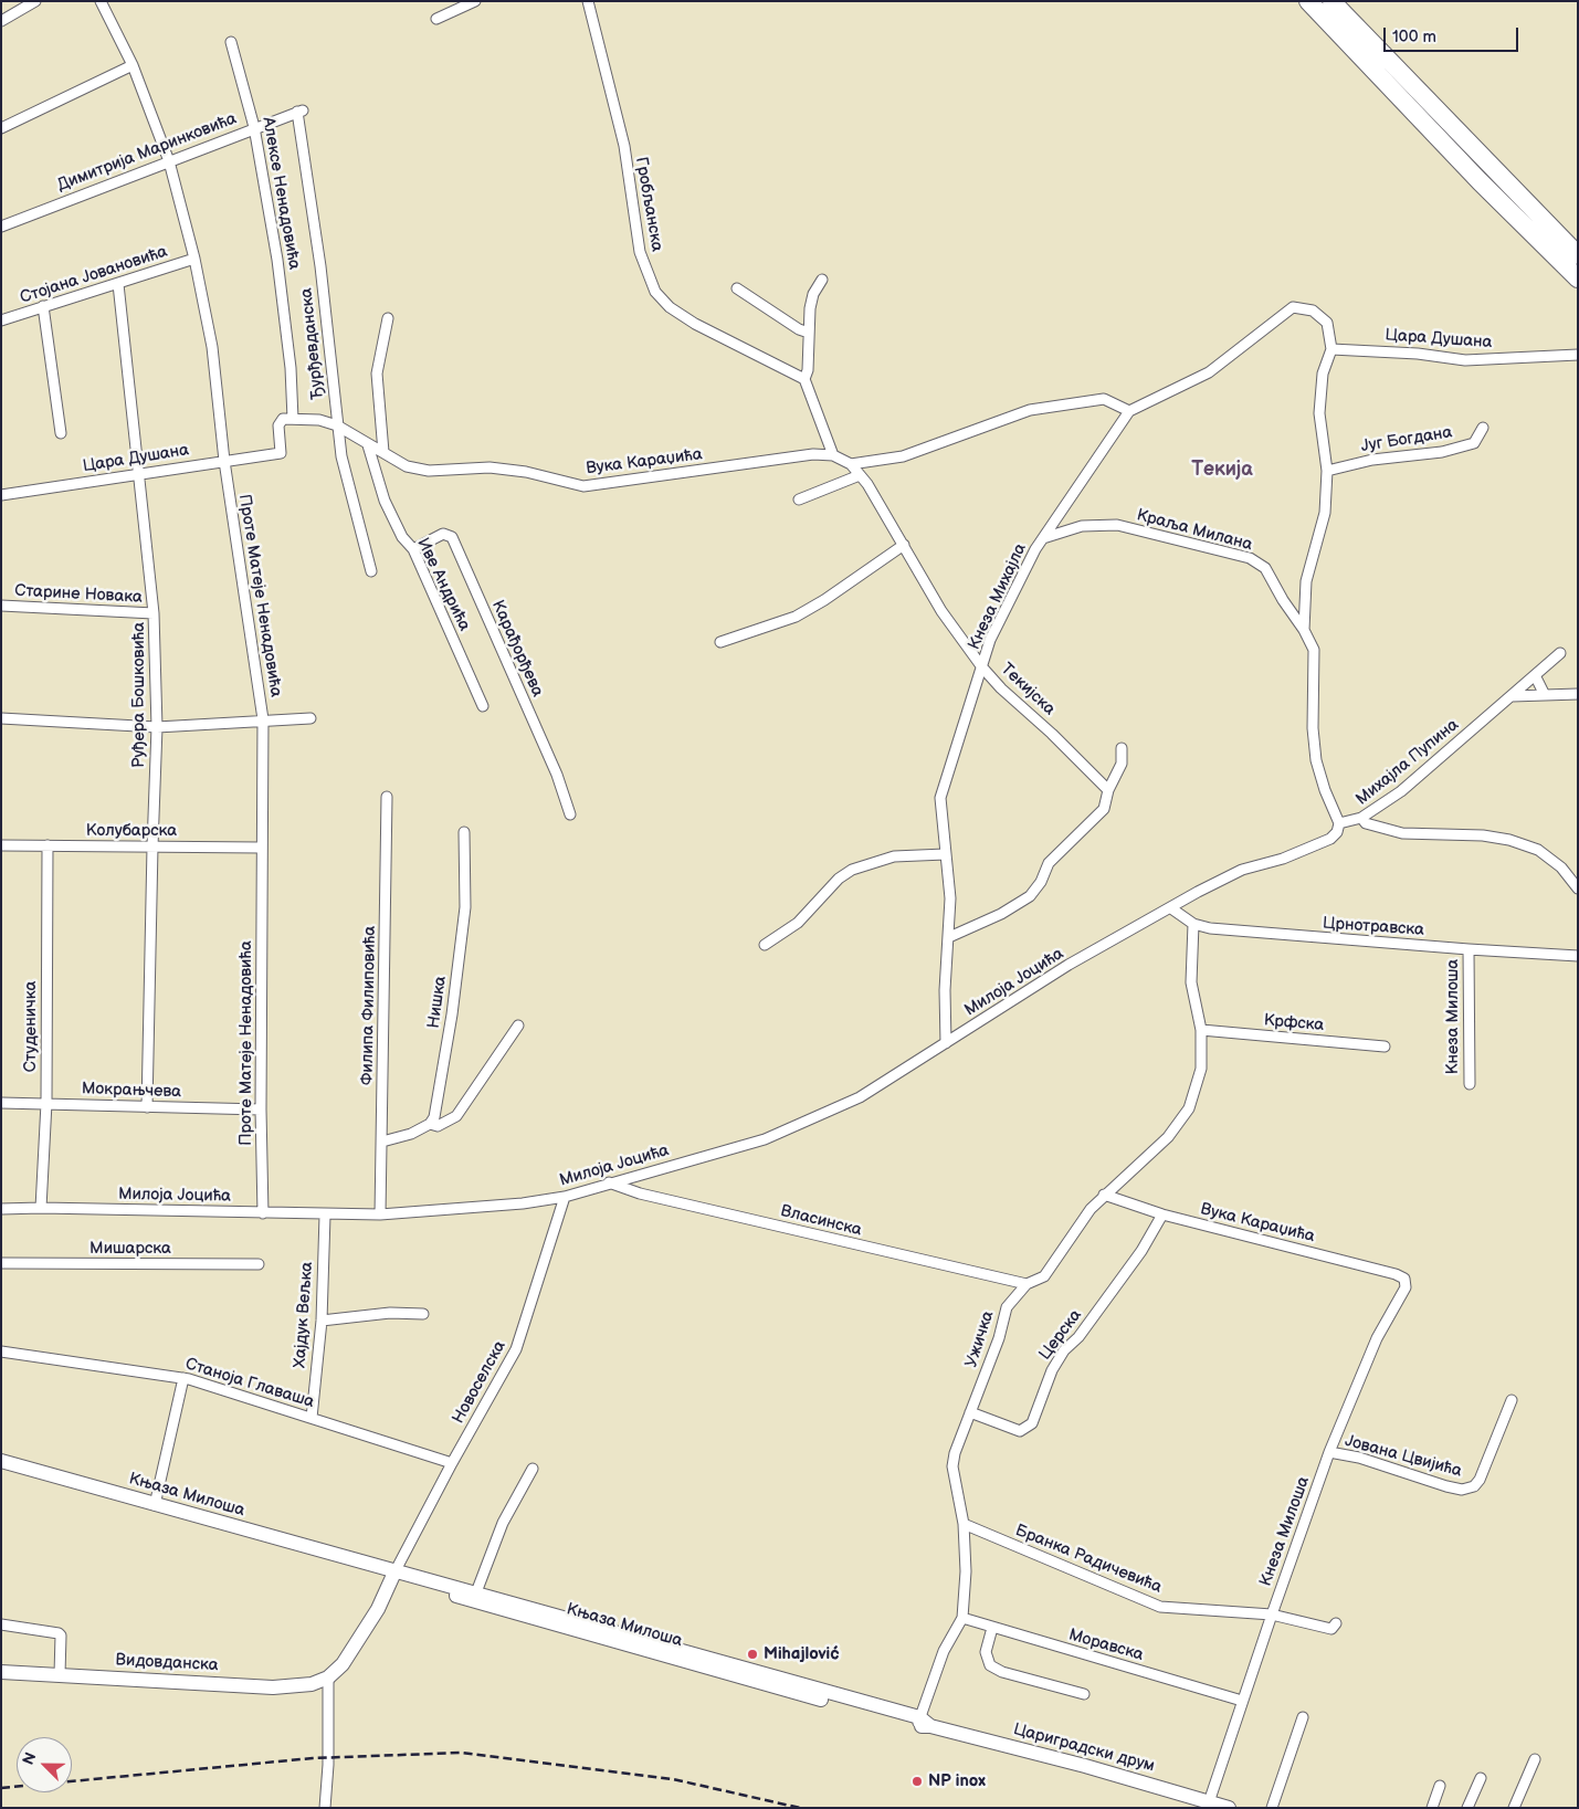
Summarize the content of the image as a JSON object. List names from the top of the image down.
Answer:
{
  "streets": {
    "main road": ["Књаза Милоша", "Видовданска", "Цариградски друм"],
    "street": [
      "Димитрија Маринковића",
      "Алексе Ненадовића",
      "Гробљанска",
      "Стојана Јовановића",
      "Цара Душана",
      "Ђурђевданска",
      "Југ Богдана",
      "Вука Караџића",
      "Краља Милана",
      "Иве Андрића",
      "Старине Новака",
      "Проте Матеје Ненадовића",
      "Кнеза Михајла",
      "Карађорђева",
      "Текијска",
      "Руђера Бошковића",
      "Михајла Пупина",
      "Колубарска",
      "Црнотравска",
      "Милоја Јоцића",
      "Нишка",
      "Филипа Филиповића",
      "Кнеза Милоша",
      "Крфска",
      "Студеничка",
      "Мокрањчева",
      "Власинска",
      "Мишарска",
      "Хајдук Вељка",
      "Церска",
      "Ужичка",
      "Новоселска",
      "Станоја Главаша",
      "Јована Цвијића",
      "Бранка Радичевића",
      "Моравска"
    ]
  },
  "crossings": [
    ["Димитрија Маринковића", "Алексе Ненадовића"],
    ["Димитрија Маринковића", "Ђурђевданска"],
    ["Димитрија Маринковића", "Проте Матеје Ненадовића"],
    ["Алексе Ненадовића", "Цара Душана"],
    ["Алексе Ненадовића", "Вука Караџића"],
    ["Стојана Јовановића", "Проте Матеје Ненадовића"],
    ["Стојана Јовановића", "Руђера Бошковића"],
    ["Цара Душана", "Вука Караџића"],
    ["Цара Душана", "Проте Матеје Ненадовића"],
    ["Цара Душана", "Кнеза Михајла"],
    ["Цара Душана", "Руђера Бошковића"],
    ["Ђурђевданска", "Вука Караџића"],
    ["Вука Караџића", "Иве Андрића"],
    ["Вука Караџића", "Кнеза Милоша"],
    ["Вука Караџића", "Церска"],
    ["Вука Караџића", "Ужичка"],
    ["Краља Милана", "Кнеза Михајла"],
    ["Иве Андрића", "Карађорђева"],
    ["Старине Новака", "Руђера Бошковића"],
    ["Проте Матеје Ненадовића", "Колубарска"],
    ["Проте Матеје Ненадовића", "Милоја Јоцића"],
    ["Проте Матеје Ненадовића", "Мокрањчева"],
    ["Кнеза Михајла", "Текијска"],
    ["Кнеза Михајла", "Милоја Јоцића"],
    ["Руђера Бошковића", "Колубарска"],
    ["Руђера Бошковића", "Мокрањчева"],
    ["Колубарска", "Студеничка"],
    ["Црнотравска", "Милоја Јоцића"],
    ["Црнотравска", "Кнеза Милоша"],
    ["Црнотравска", "Ужичка"],
    ["Милоја Јоцића", "Филипа Филиповића"],
    ["Милоја Јоцића", "Студеничка"],
    ["Милоја Јоцића", "Власинска"],
    ["Милоја Јоцића", "Хајдук Вељка"],
    ["Милоја Јоцића", "Новоселска"],
    ["Кнеза Милоша", "Јована Цвијића"],
    ["Кнеза Милоша", "Бранка Радичевића"],
    ["Кнеза Милоша", "Моравска"],
    ["Кнеза Милоша", "Цариградски друм"],
    ["Крфска", "Ужичка"],
    ["Студеничка", "Мокрањчева"],
    ["Власинска", "Ужичка"],
    ["Хајдук Вељка", "Станоја Главаша"],
    ["Церска", "Ужичка"],
    ["Ужичка", "Бранка Радичевића"],
    ["Ужичка", "Моравска"],
    ["Ужичка", "Цариградски друм"],
    ["Новоселска", "Станоја Главаша"],
    ["Новоселска", "Књаза Милоша"],
    ["Новоселска", "Видовданска"],
    ["Књаза Милоша", "Видовданска"],
    ["Књаза Милоша", "Цариградски друм"]
  ],
  "districts": ["Текија"],
  "places": ["Mihajlović", "NP inox"],
  "scale_bar": "100 m",
  "north": "top left"
}
